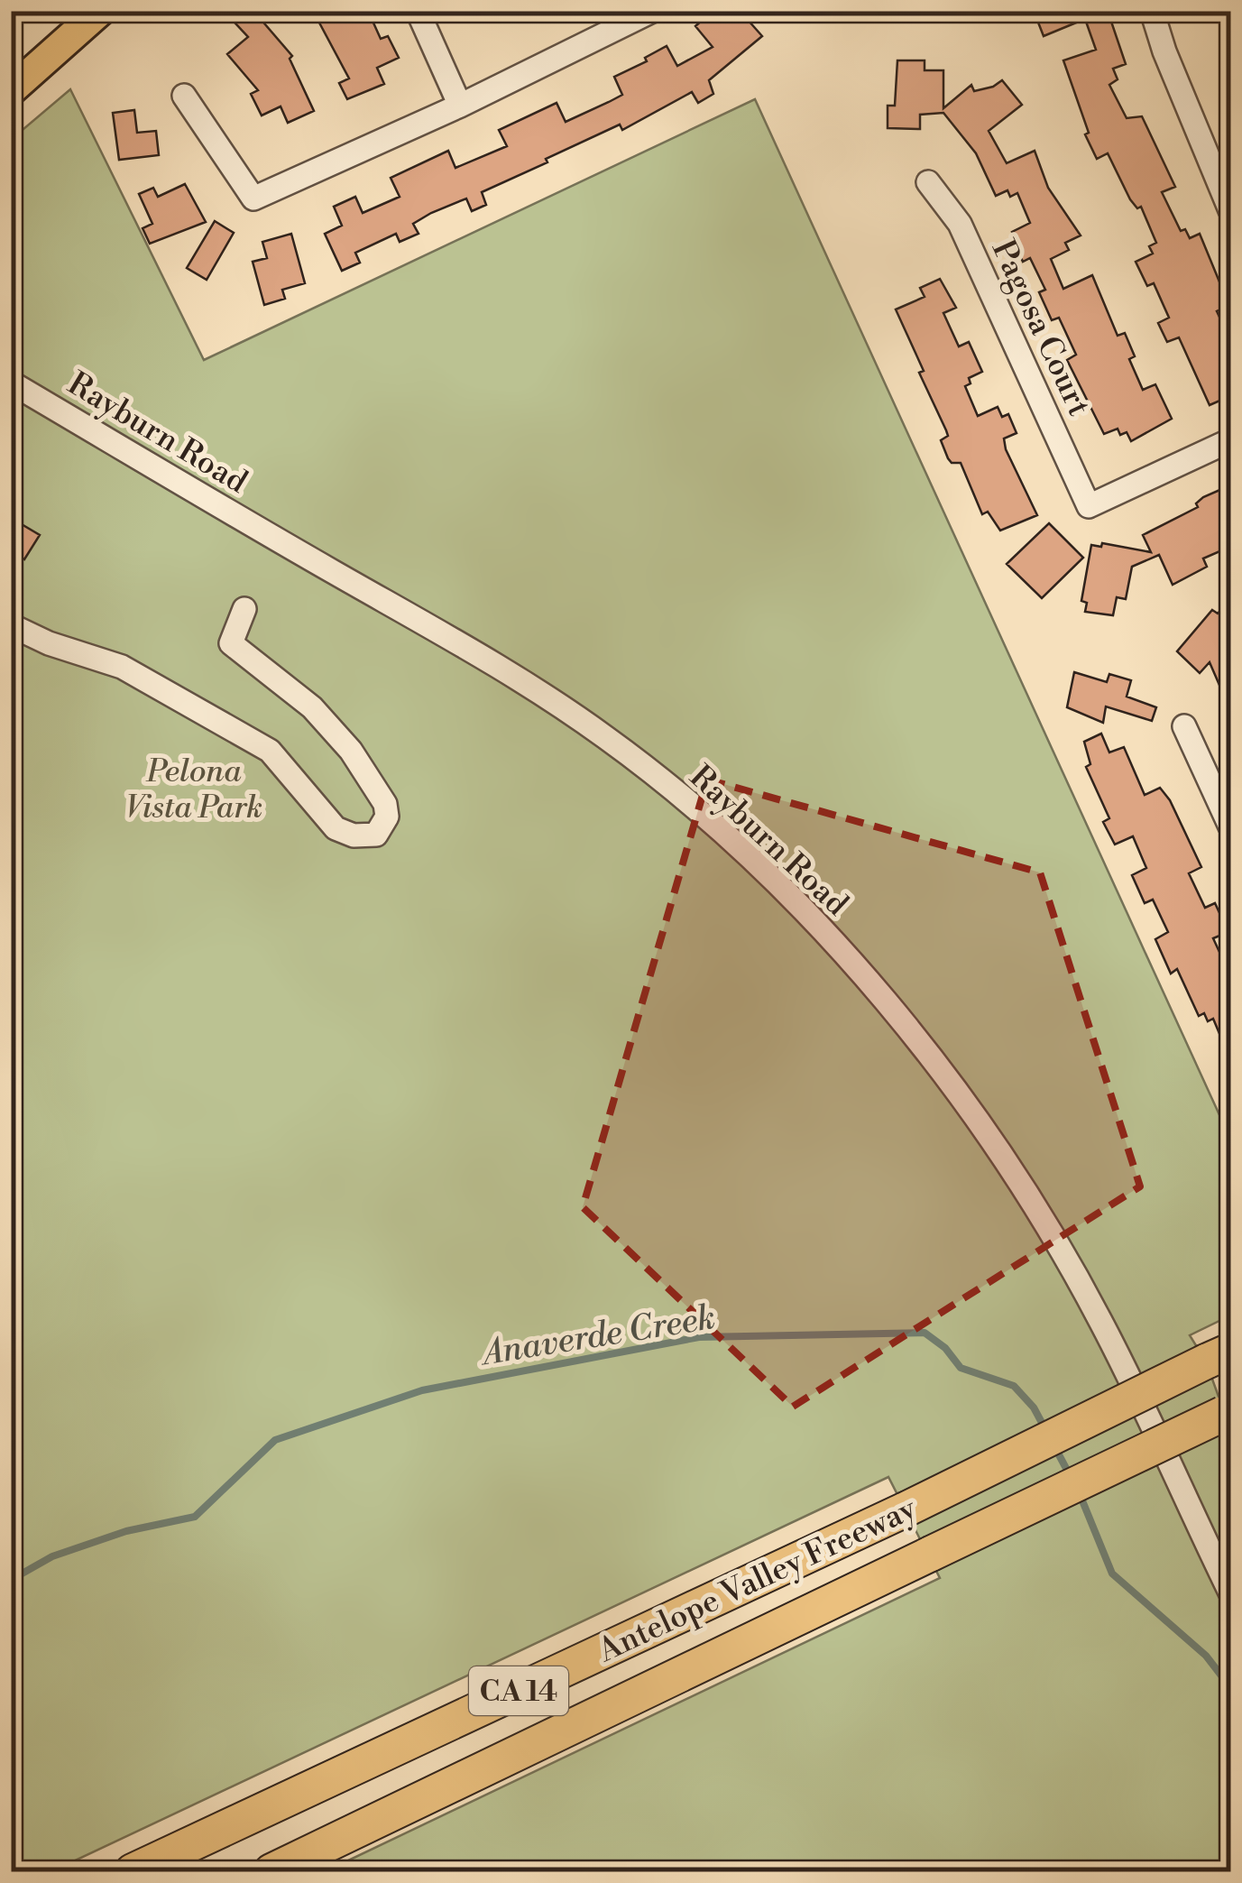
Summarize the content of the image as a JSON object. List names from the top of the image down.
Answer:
{
  "streets": {
    "highway": ["Antelope Valley Freeway", "CA 14"],
    "street": ["Pagosa Court", "Rayburn Road"]
  },
  "water": ["Anaverde Creek"],
  "parks": ["Pelona Vista Park"]
}
